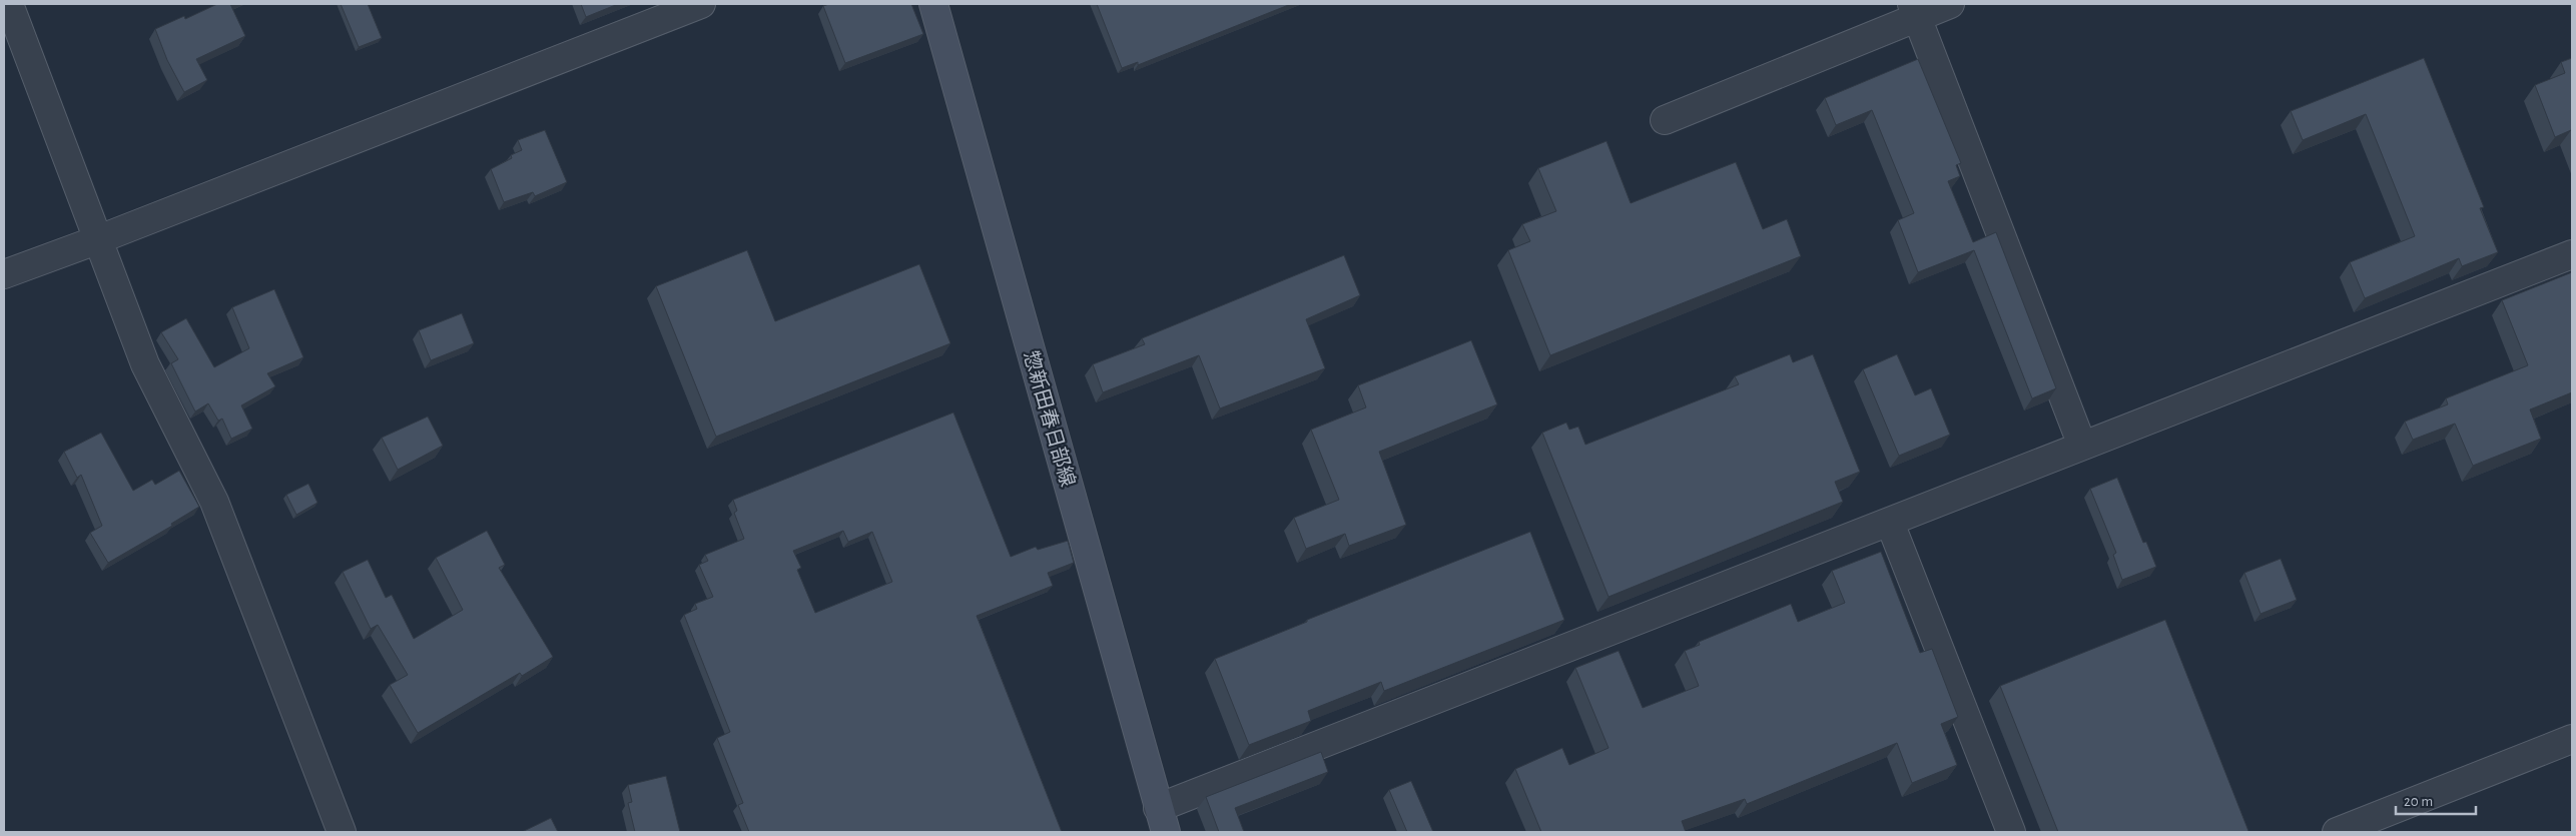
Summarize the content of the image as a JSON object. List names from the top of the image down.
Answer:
{
  "streets": {
    "main road": ["惣新田春日部線"]
  },
  "scale_bar": "20 m"
}
